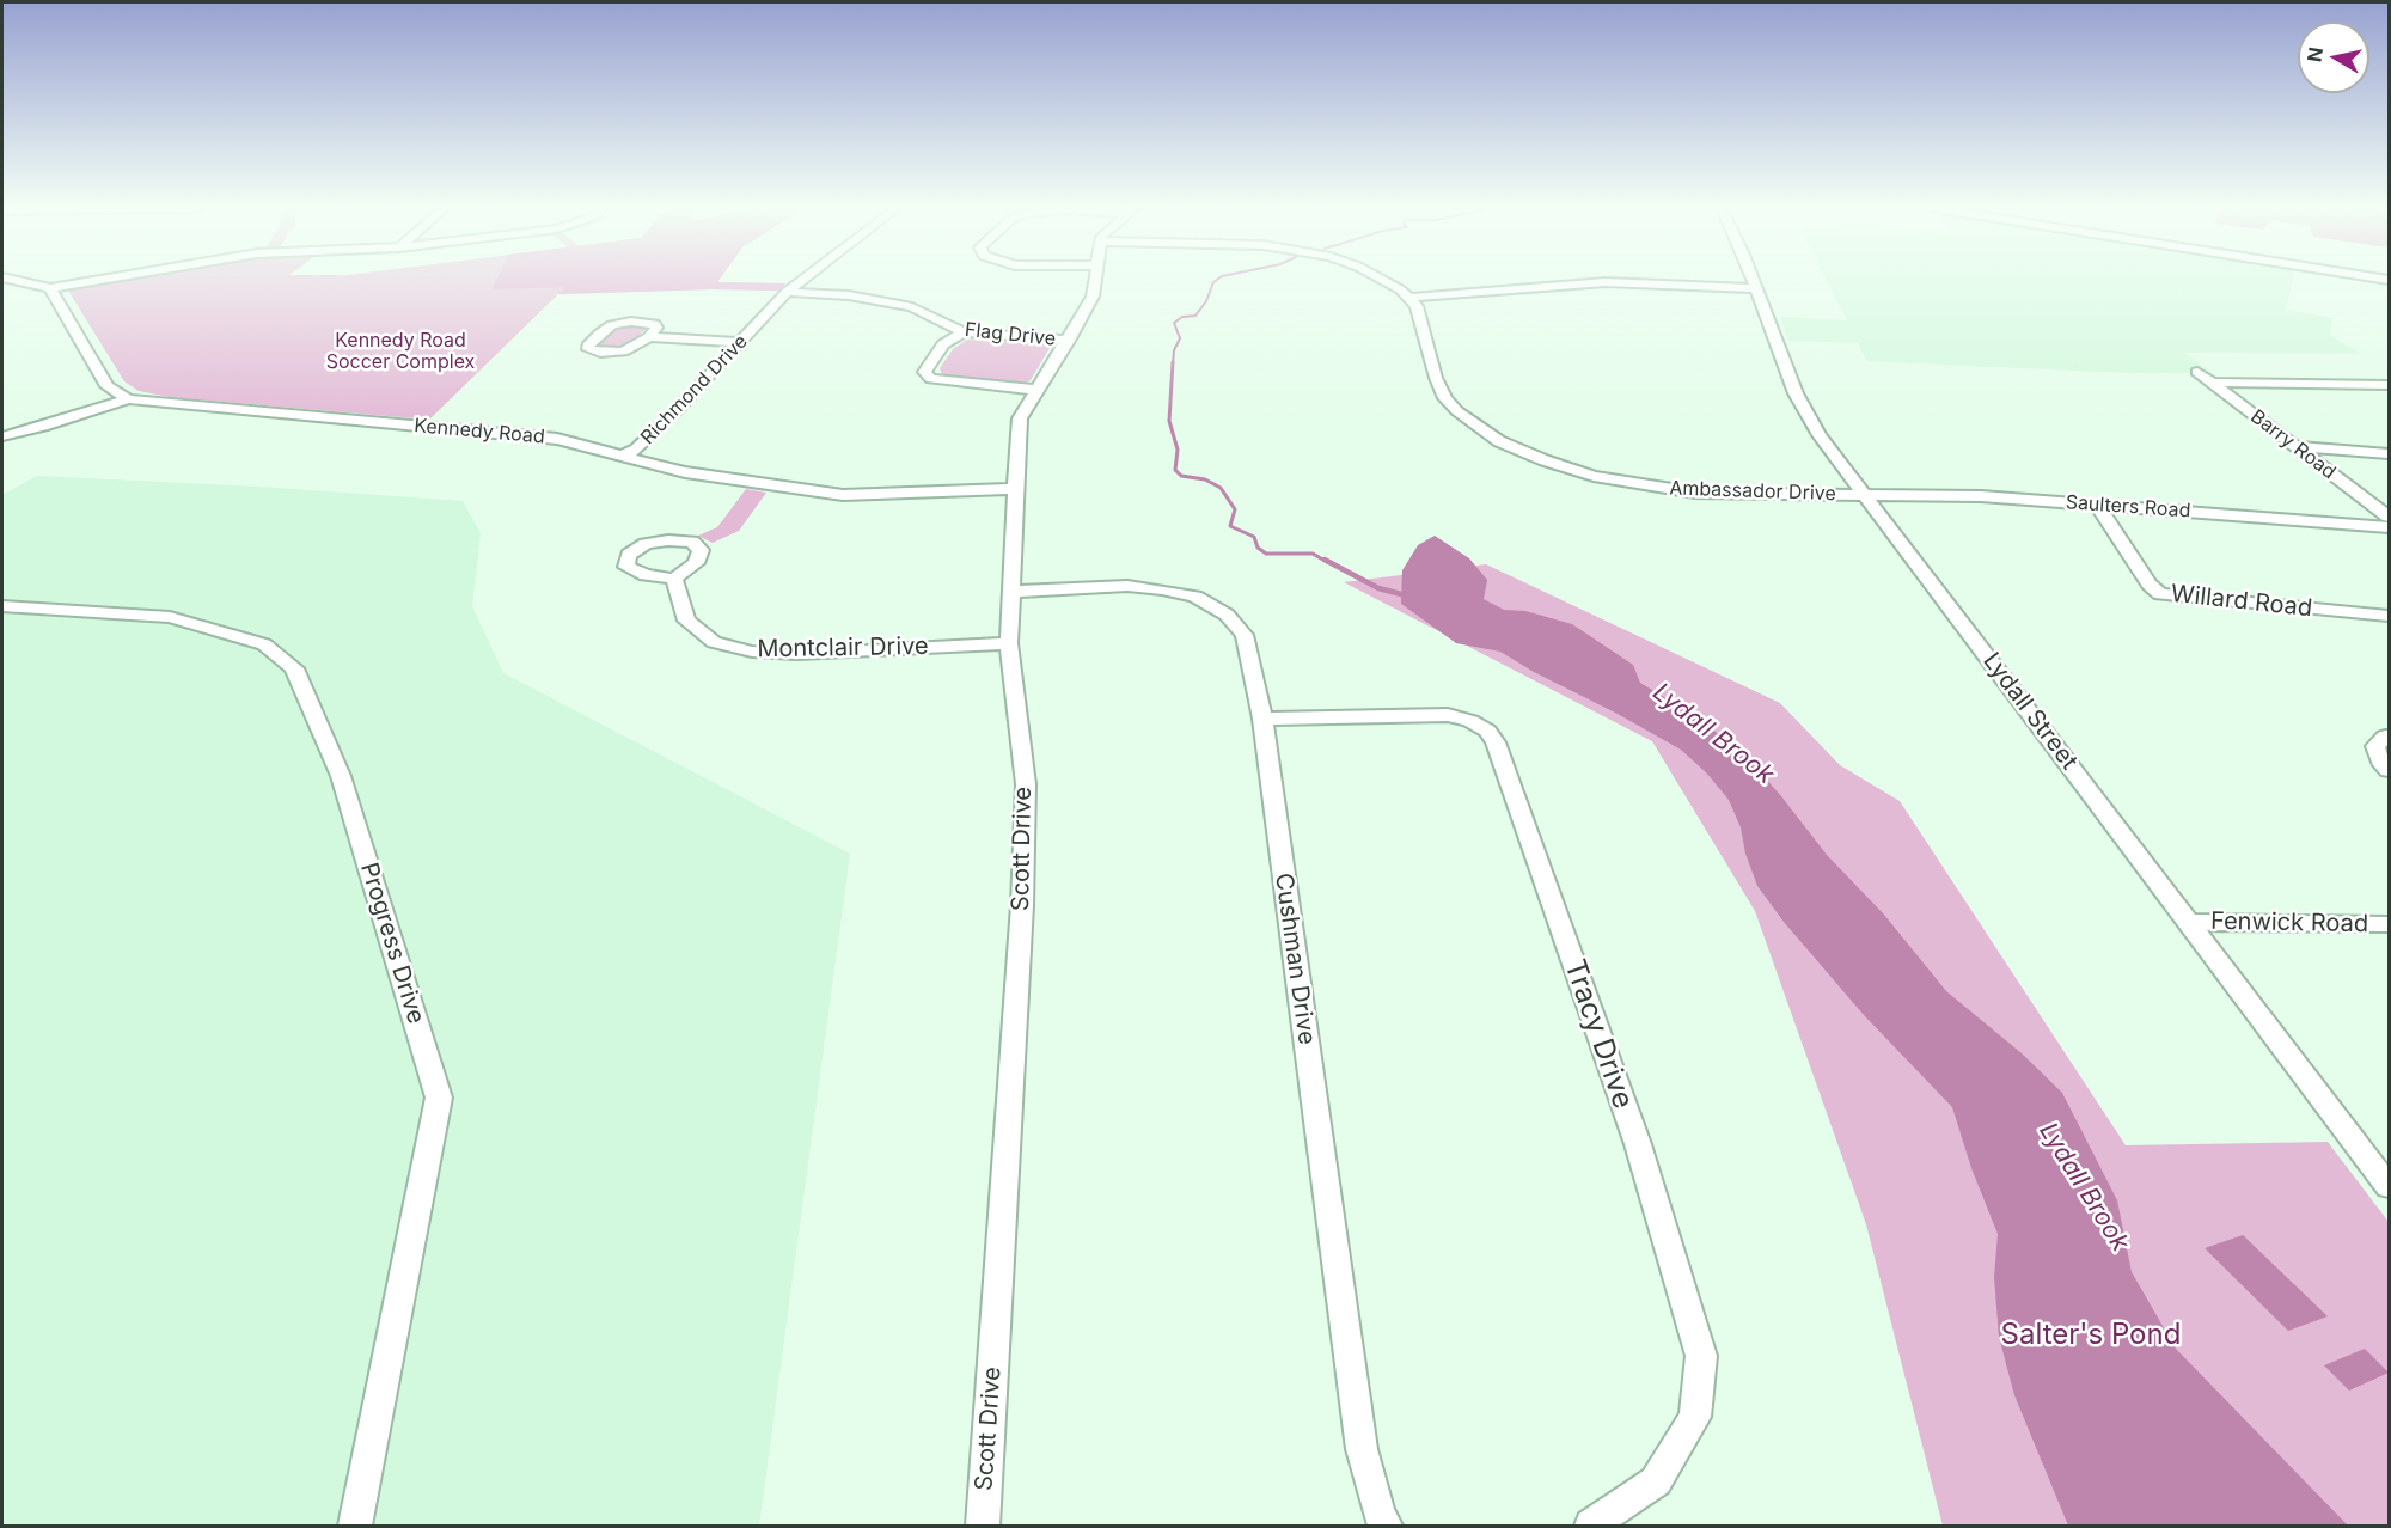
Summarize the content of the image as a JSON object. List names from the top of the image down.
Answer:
{
  "streets": {
    "street": [
      "Flag Drive",
      "Richmond Drive",
      "Kennedy Road",
      "Barry Road",
      "Ambassador Drive",
      "Saulters Road",
      "Willard Road",
      "Montclair Drive",
      "Lydall Street",
      "Scott Drive",
      "Fenwick Road",
      "Progress Drive",
      "Cushman Drive",
      "Tracy Drive"
    ]
  },
  "crossings": [
    ["Flag Drive", "Richmond Drive"],
    ["Flag Drive", "Scott Drive"],
    ["Richmond Drive", "Kennedy Road"],
    ["Kennedy Road", "Scott Drive"],
    ["Ambassador Drive", "Saulters Road"],
    ["Ambassador Drive", "Lydall Street"],
    ["Saulters Road", "Willard Road"],
    ["Saulters Road", "Lydall Street"],
    ["Montclair Drive", "Scott Drive"],
    ["Lydall Street", "Fenwick Road"],
    ["Scott Drive", "Cushman Drive"],
    ["Cushman Drive", "Tracy Drive"]
  ],
  "water": ["Lydall Brook"],
  "parks": ["Kennedy Road Soccer Complex", "Salter's Pond"],
  "north": "left"
}
